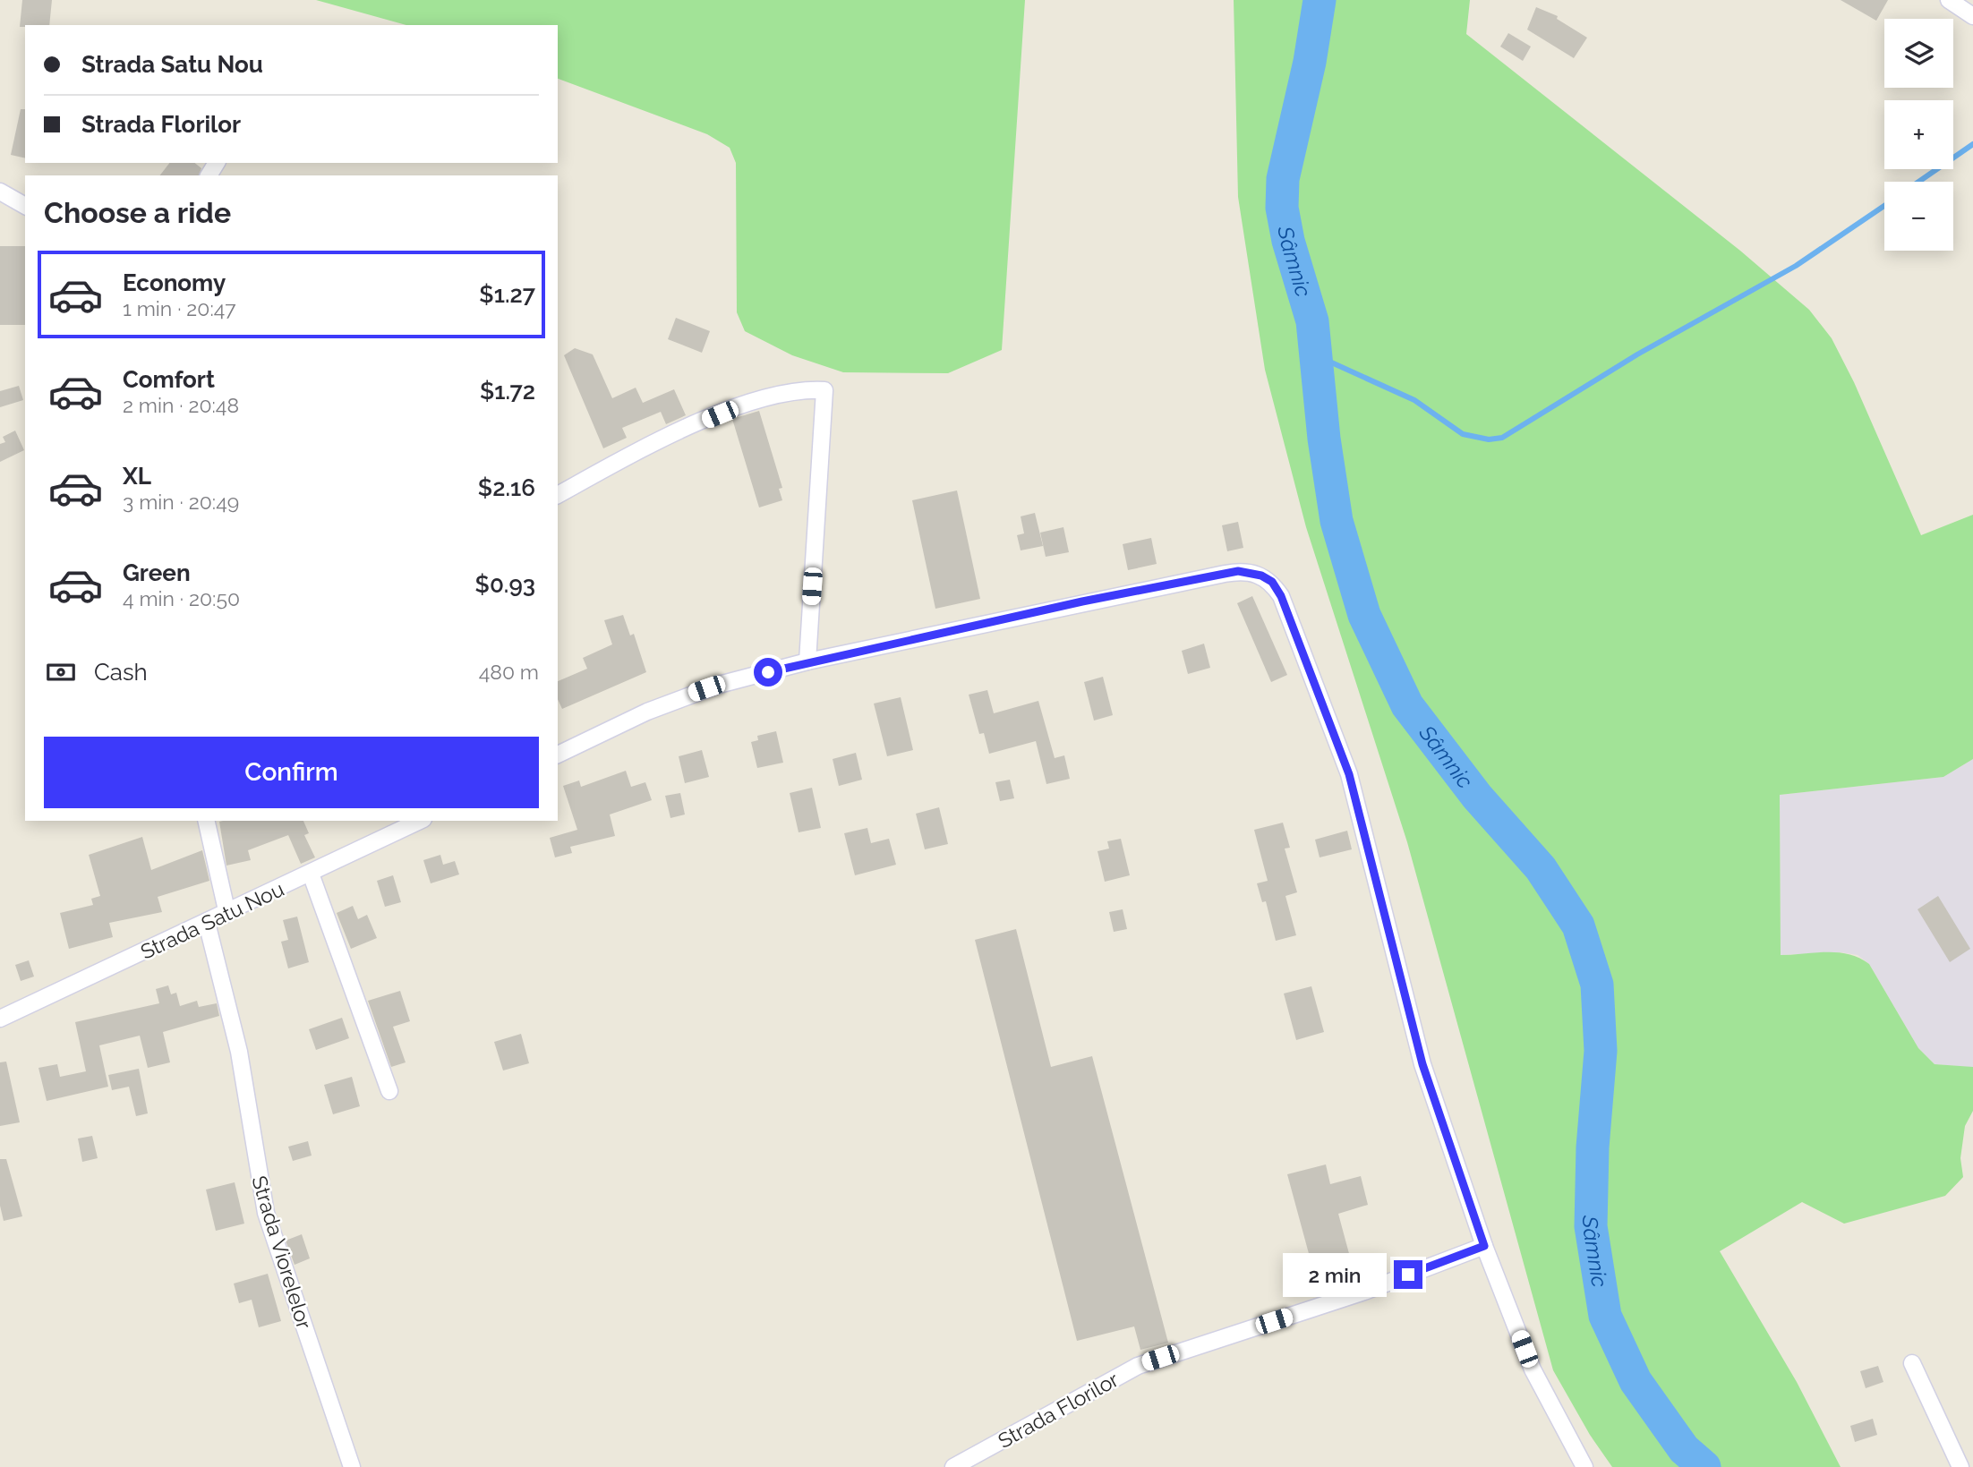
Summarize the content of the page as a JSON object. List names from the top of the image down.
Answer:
{
  "streets": {
    "street": ["Strada Satu Nou", "Strada Viorelelor", "Strada Florilor"]
  },
  "crossings": [
    ["Strada Satu Nou", "Strada Viorelelor"]
  ],
  "water": ["Sâmnic"],
  "page": {
    "map_buttons": ["+", "−"],
    "banner": ["Strada Satu Nou", "Strada Florilor"],
    "heading": "Choose a ride",
    "list": [
      {
        "name": "Economy",
        "note": "1 min · 20:47",
        "value": "$1.27"
      },
      {
        "name": "Comfort",
        "note": "2 min · 20:48",
        "value": "$1.72"
      },
      {
        "name": "XL",
        "note": "3 min · 20:49",
        "value": "$2.16"
      },
      {
        "name": "Green",
        "note": "4 min · 20:50",
        "value": "$0.93"
      }
    ],
    "pay": ["Cash", "480 m"],
    "buttons": "Confirm",
    "bubble": "2 min"
  }
}
